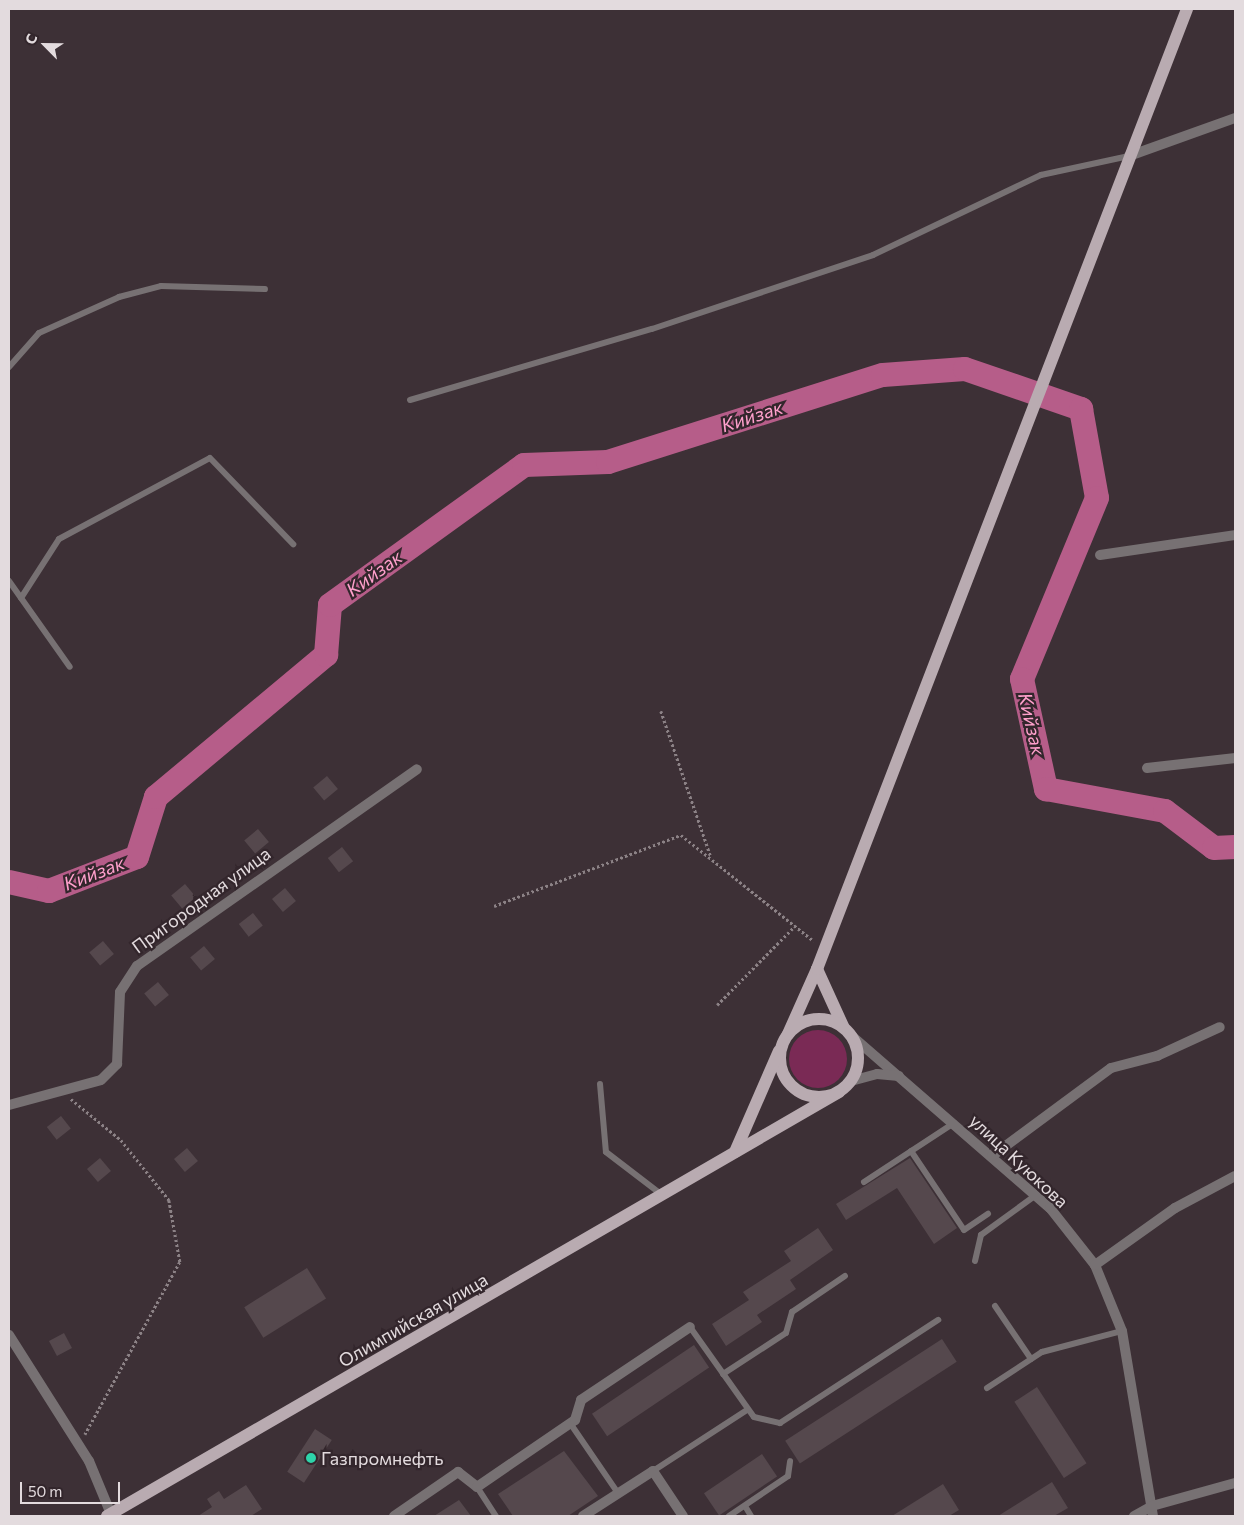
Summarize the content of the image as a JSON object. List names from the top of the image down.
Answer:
{
  "streets": {
    "main road": ["Олимпийская улица"],
    "street": ["Пригородная улица", "улица Куюкова"]
  },
  "crossings": [
    ["улица Куюкова", "Олимпийская улица"]
  ],
  "water": ["Кийзак"],
  "places": ["Газпромнефть"],
  "scale_bar": "50 m",
  "north": "top left"
}
